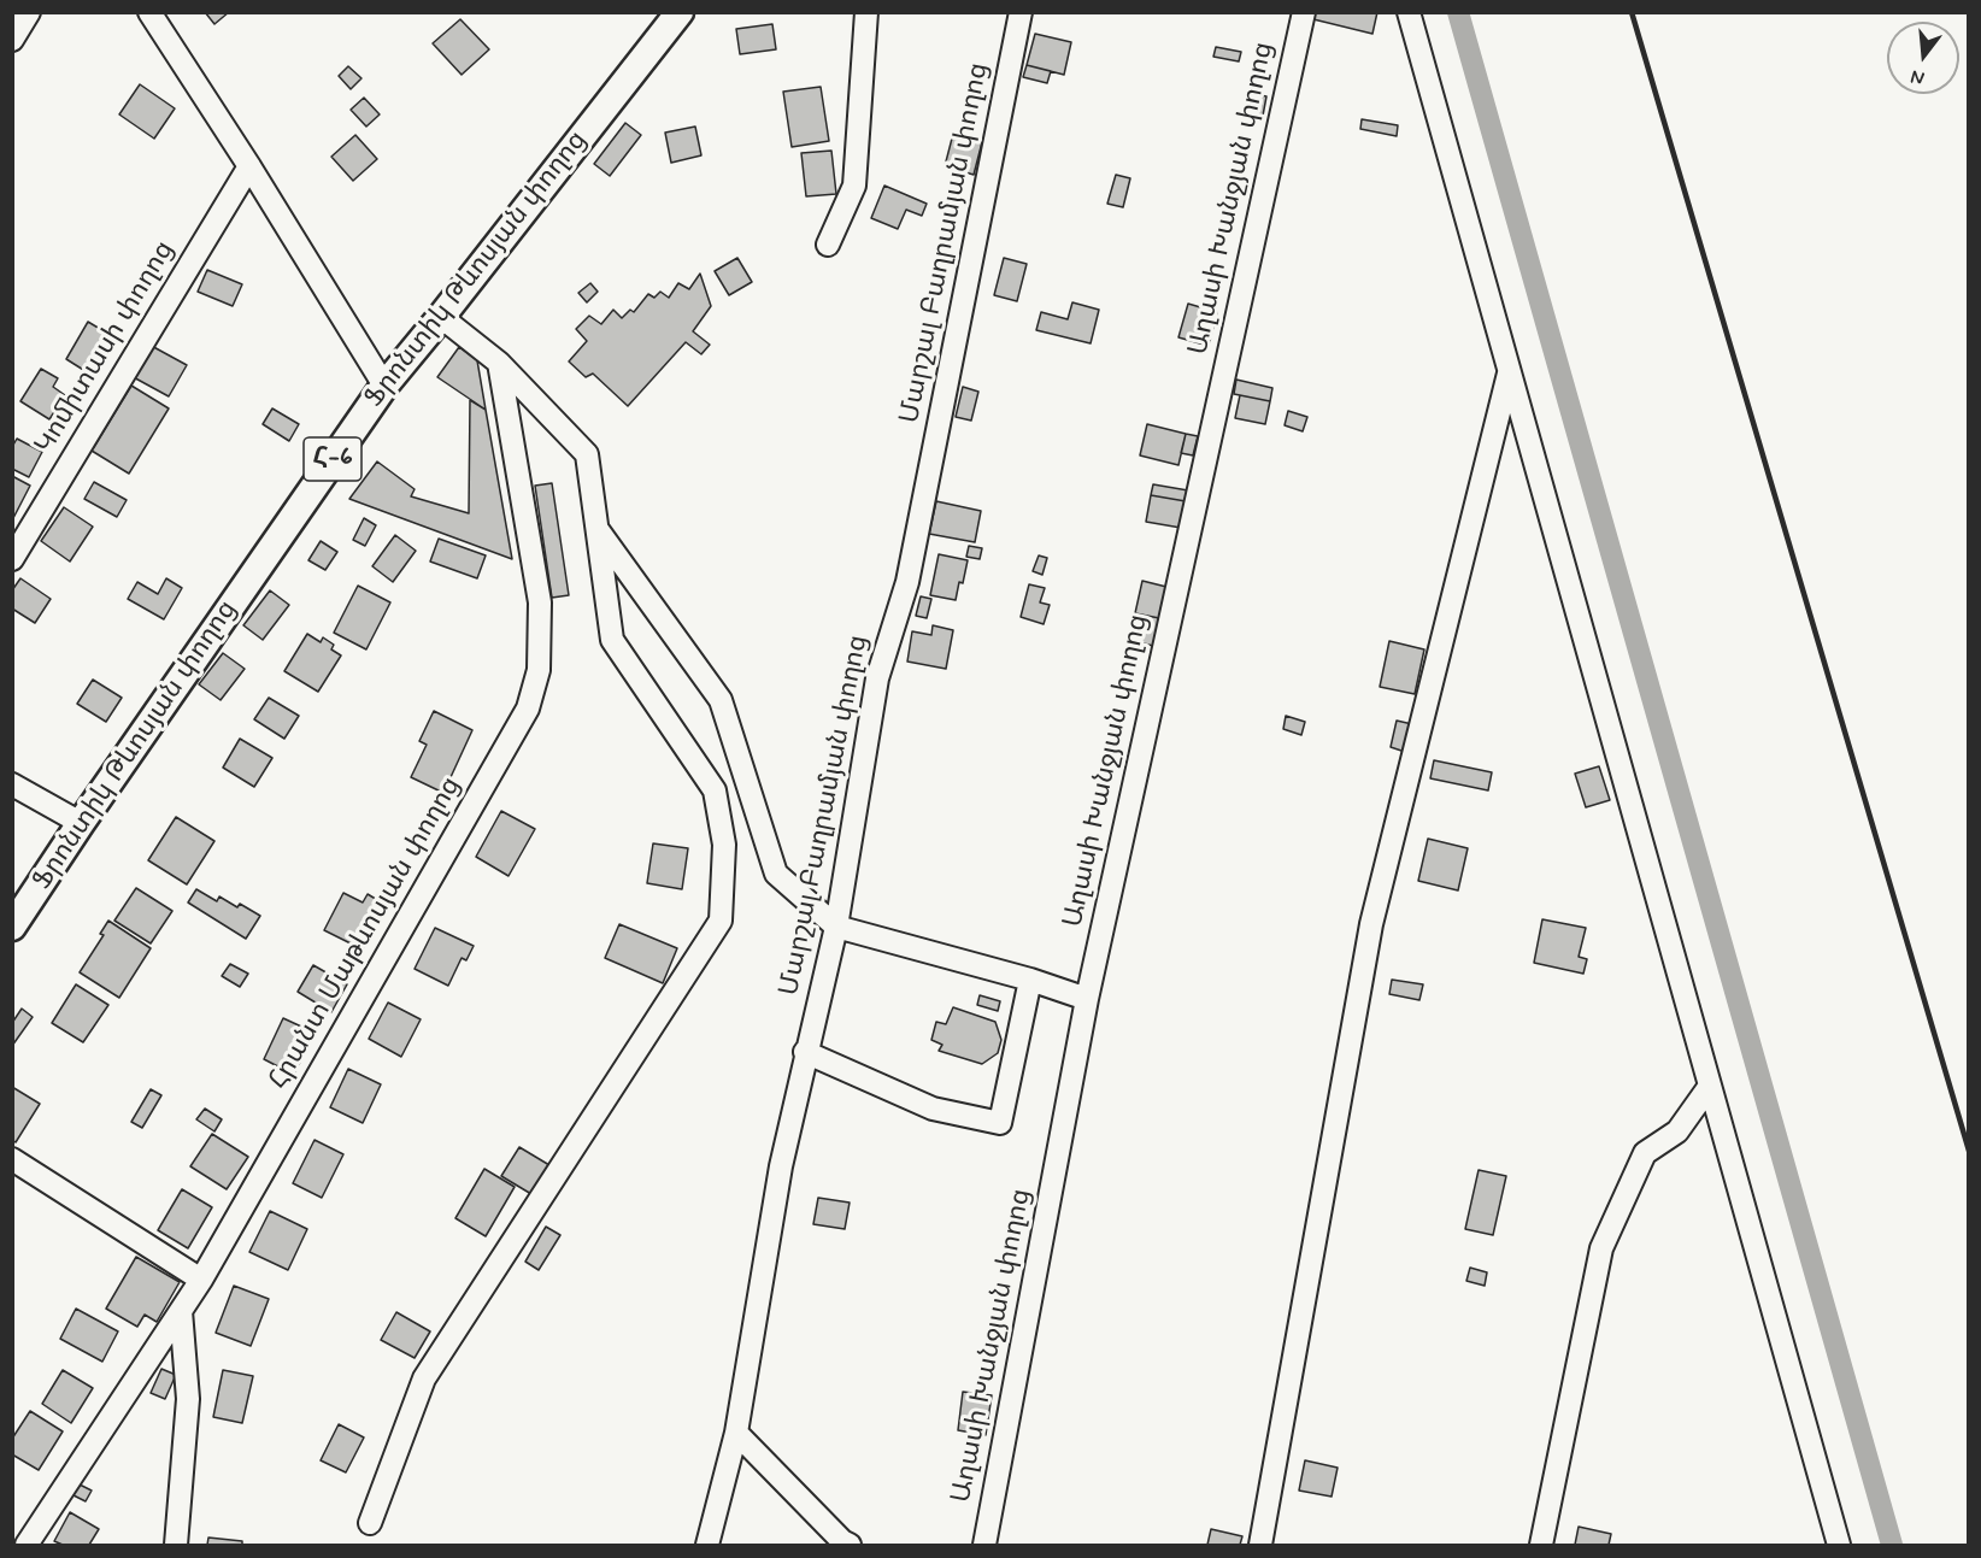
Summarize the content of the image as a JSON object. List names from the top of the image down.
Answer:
{
  "streets": {
    "main road": ["Ֆրոնտիկ Թևոսյան փողոց", "Հ-6"],
    "street": [
      "Աղասի Խանջյան փողոց",
      "Մարշալ Բաղրամյան փողոց",
      "Կոմիտասի փողոց",
      "Հրանտ Մաթևոսյան փողոց"
    ]
  },
  "north": "bottom"
}
